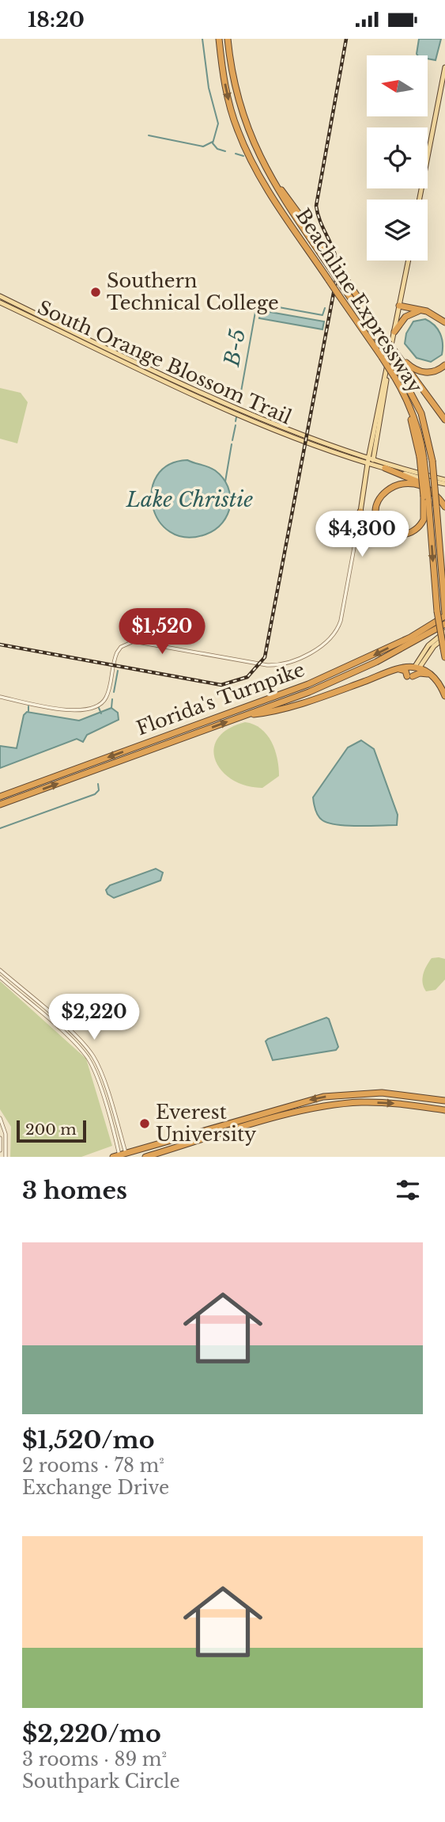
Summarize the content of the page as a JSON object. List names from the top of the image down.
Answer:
{
  "streets": {
    "highway": ["Beachline Expressway", "Florida's Turnpike"],
    "main road": ["South Orange Blossom Trail"]
  },
  "crossings": [
    ["Beachline Expressway", "Florida's Turnpike"]
  ],
  "water": ["B-5", "Lake Christie"],
  "places": ["Southern Technical College", "Everest University"],
  "scale_bar": "200 m",
  "north": "left",
  "page": {
    "status": "18:20",
    "price": ["$4,300", "$1,520", "$2,220"],
    "scale": "200 m",
    "heading": "3 homes",
    "list": [
      {
        "name": "$1,520/mo",
        "note": "2 rooms · 78 m² · Exchange Drive"
      },
      {
        "name": "$2,220/mo",
        "note": "3 rooms · 89 m² · Southpark Circle"
      }
    ]
  }
}
